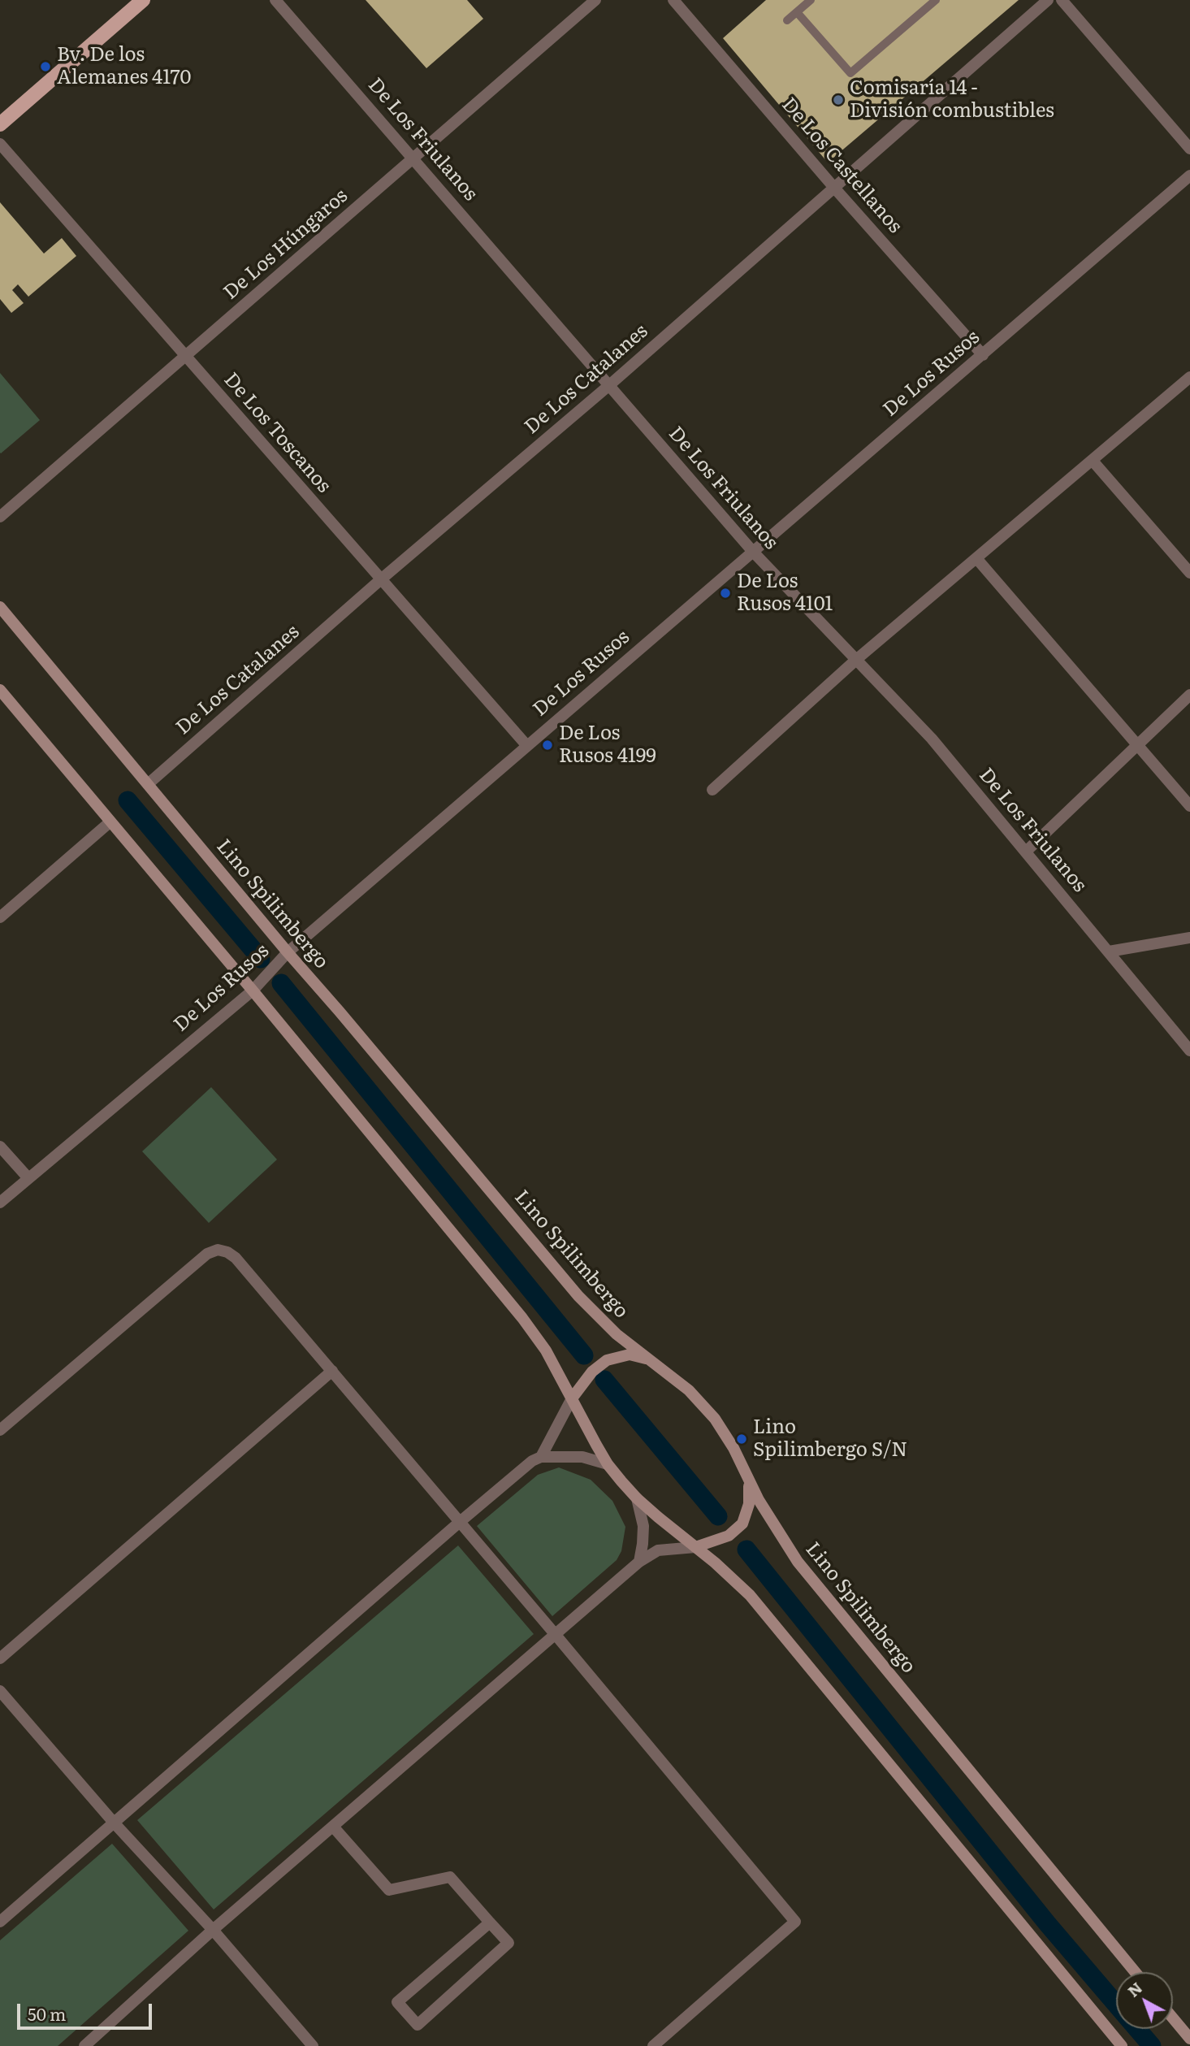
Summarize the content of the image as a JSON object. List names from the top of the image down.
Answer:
{
  "streets": {
    "main road": ["Lino Spilimbergo"],
    "street": [
      "De Los Friulanos",
      "De Los Castellanos",
      "De Los Húngaros",
      "De Los Rusos",
      "De Los Catalanes",
      "De Los Toscanos"
    ]
  },
  "crossings": [
    ["De Los Friulanos", "De Los Húngaros"],
    ["De Los Friulanos", "De Los Rusos"],
    ["De Los Friulanos", "De Los Catalanes"],
    ["De Los Castellanos", "De Los Rusos"],
    ["De Los Castellanos", "De Los Catalanes"],
    ["De Los Húngaros", "De Los Toscanos"],
    ["De Los Rusos", "De Los Toscanos"],
    ["De Los Rusos", "Lino Spilimbergo"],
    ["De Los Catalanes", "De Los Toscanos"],
    ["De Los Catalanes", "Lino Spilimbergo"]
  ],
  "places": [
    "Bv. De los Alemanes 4170",
    "Comisaría 14 - División combustibles",
    "De Los Rusos 4101",
    "De Los Rusos 4199",
    "Lino Spilimbergo S/N"
  ],
  "scale_bar": "50 m",
  "north": "top left"
}
